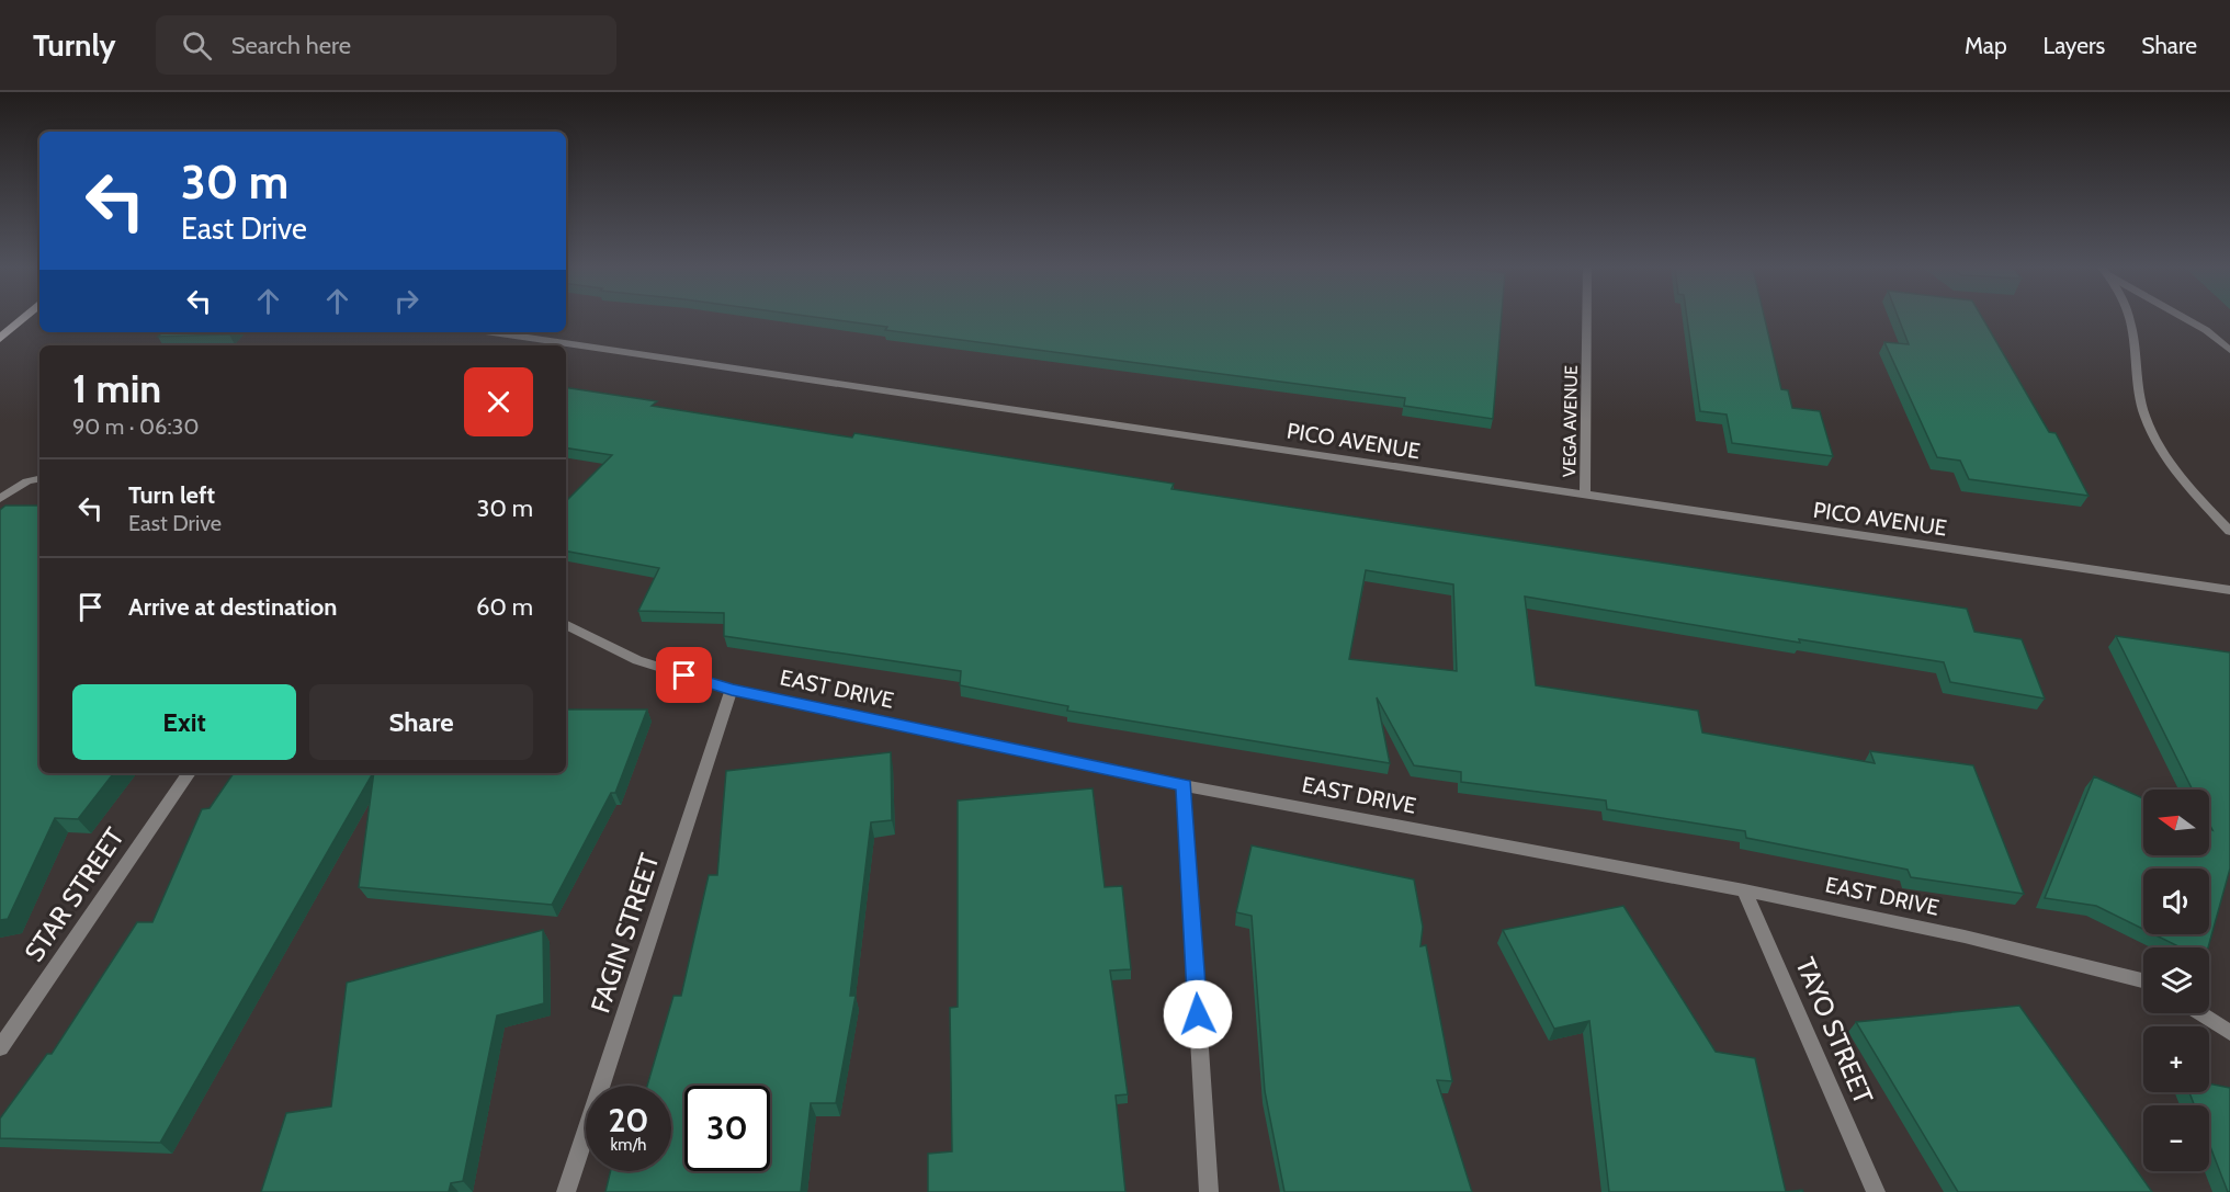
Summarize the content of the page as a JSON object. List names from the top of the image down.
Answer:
{
  "streets": {
    "street": [
      "VEGA AVENUE",
      "PICO AVENUE",
      "EAST DRIVE",
      "STAR STREET",
      "FAGIN STREET",
      "TAYO STREET"
    ]
  },
  "crossings": [
    ["VEGA AVENUE", "PICO AVENUE"],
    ["EAST DRIVE", "FAGIN STREET"],
    ["EAST DRIVE", "TAYO STREET"]
  ],
  "north": "left",
  "page": {
    "header": "Turnly",
    "search": "Search here",
    "nav": ["Map", "Layers", "Share"],
    "turn": ["30 m", "East Drive"],
    "heading": ["1 min", "90 m · 06:30"],
    "list": [
      {
        "name": "Turn left",
        "note": "East Drive",
        "value": "30 m"
      },
      {
        "name": "Arrive at destination",
        "value": "60 m"
      }
    ],
    "buttons": ["Exit", "Share"],
    "map_buttons": ["+", "−"],
    "speed": "20 km/h",
    "limit": "30"
  }
}
